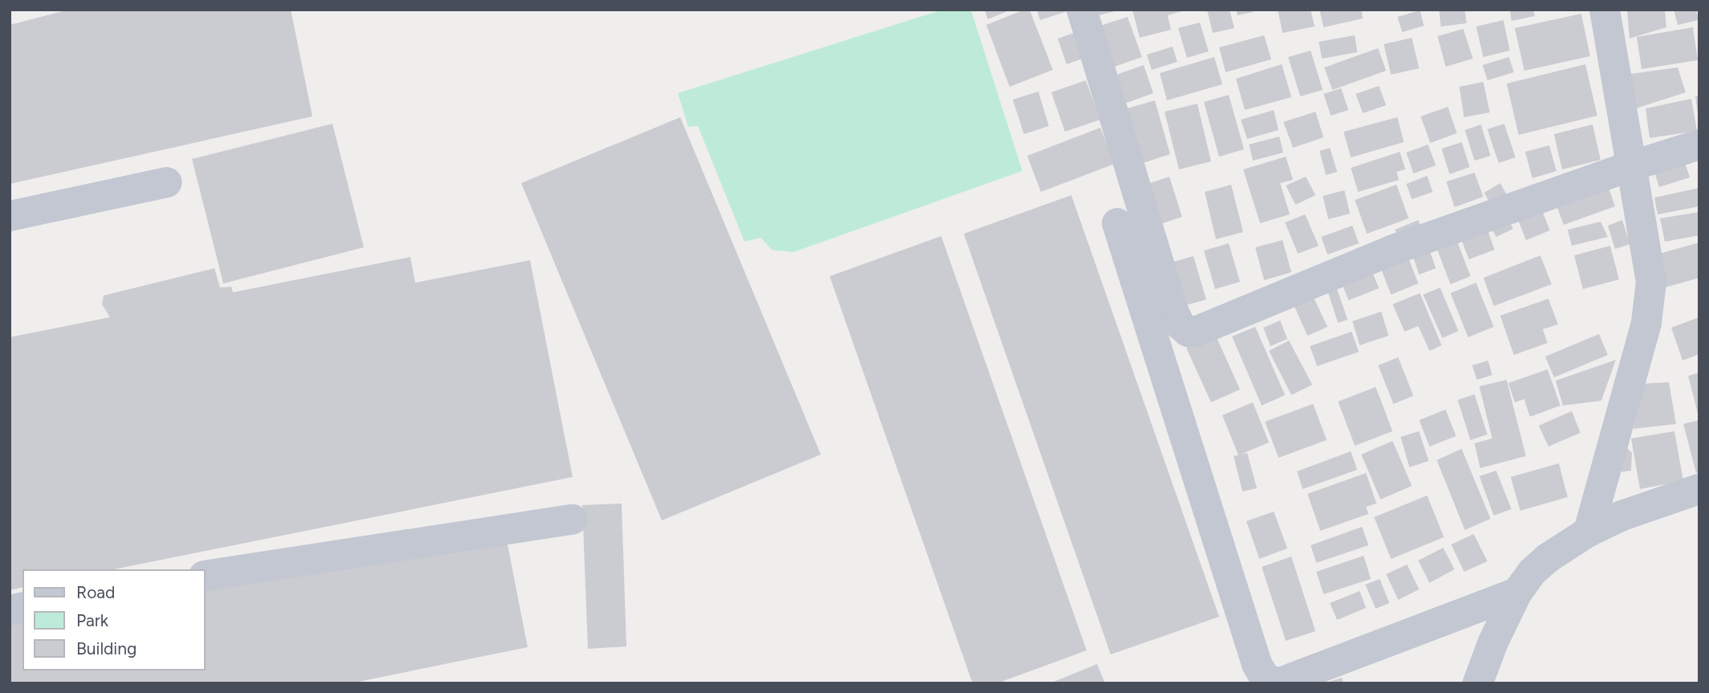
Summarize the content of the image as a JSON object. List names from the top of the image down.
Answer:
{
  "legend": ["Road", "Park", "Building"]
}
